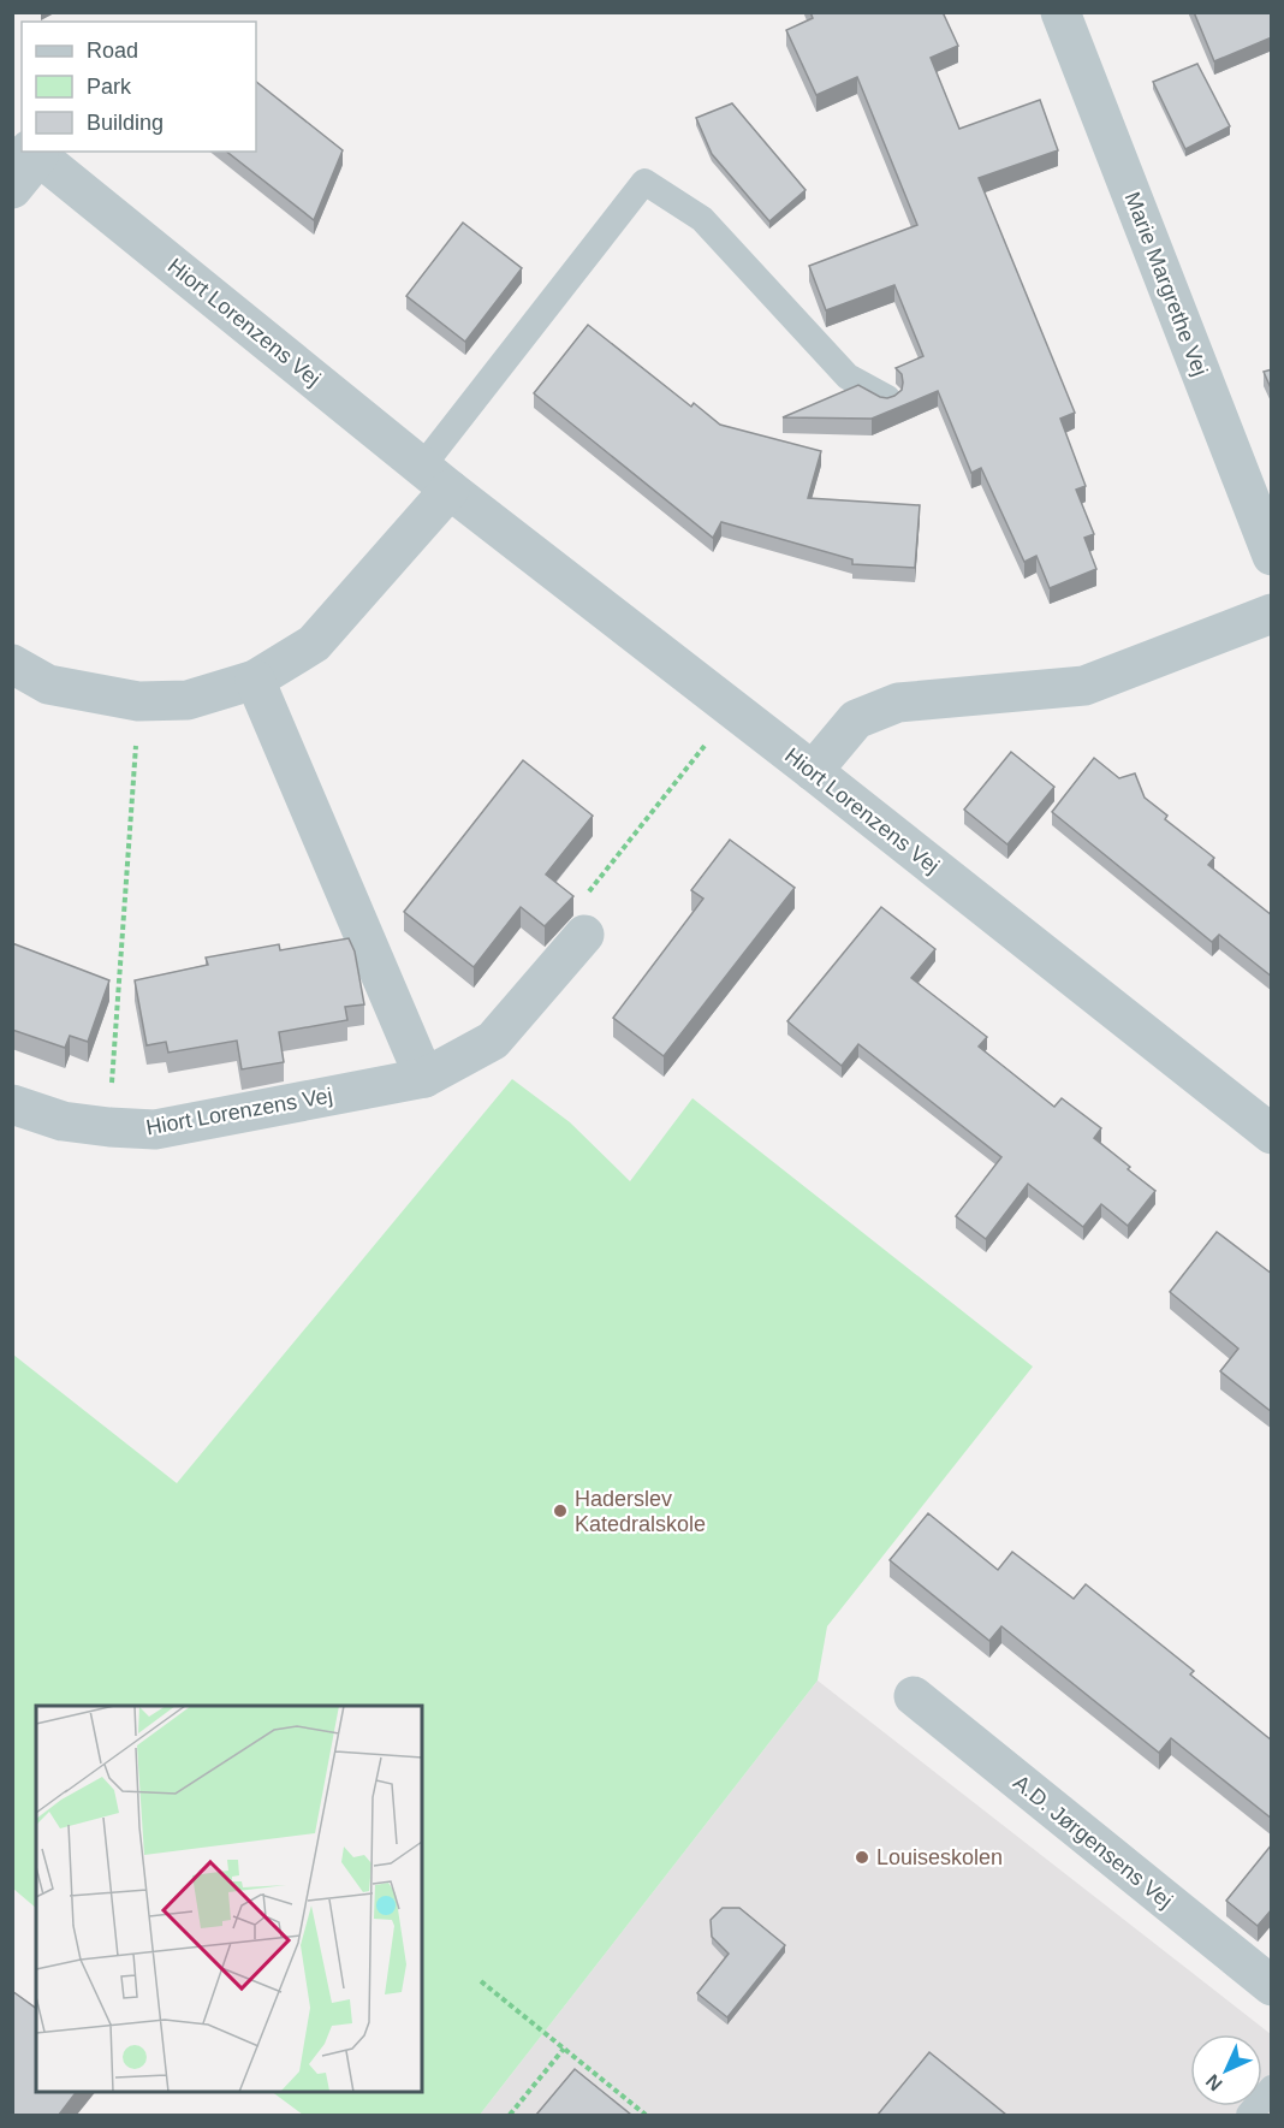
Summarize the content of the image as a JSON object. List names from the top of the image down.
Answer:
{
  "streets": {
    "street": ["Marie Margrethe Vej", "Hiort Lorenzens Vej", "A.D. Jørgensens Vej"]
  },
  "places": ["Haderslev Katedralskole", "Louiseskolen"],
  "legend": ["Road", "Park", "Building"],
  "north": "bottom left"
}
